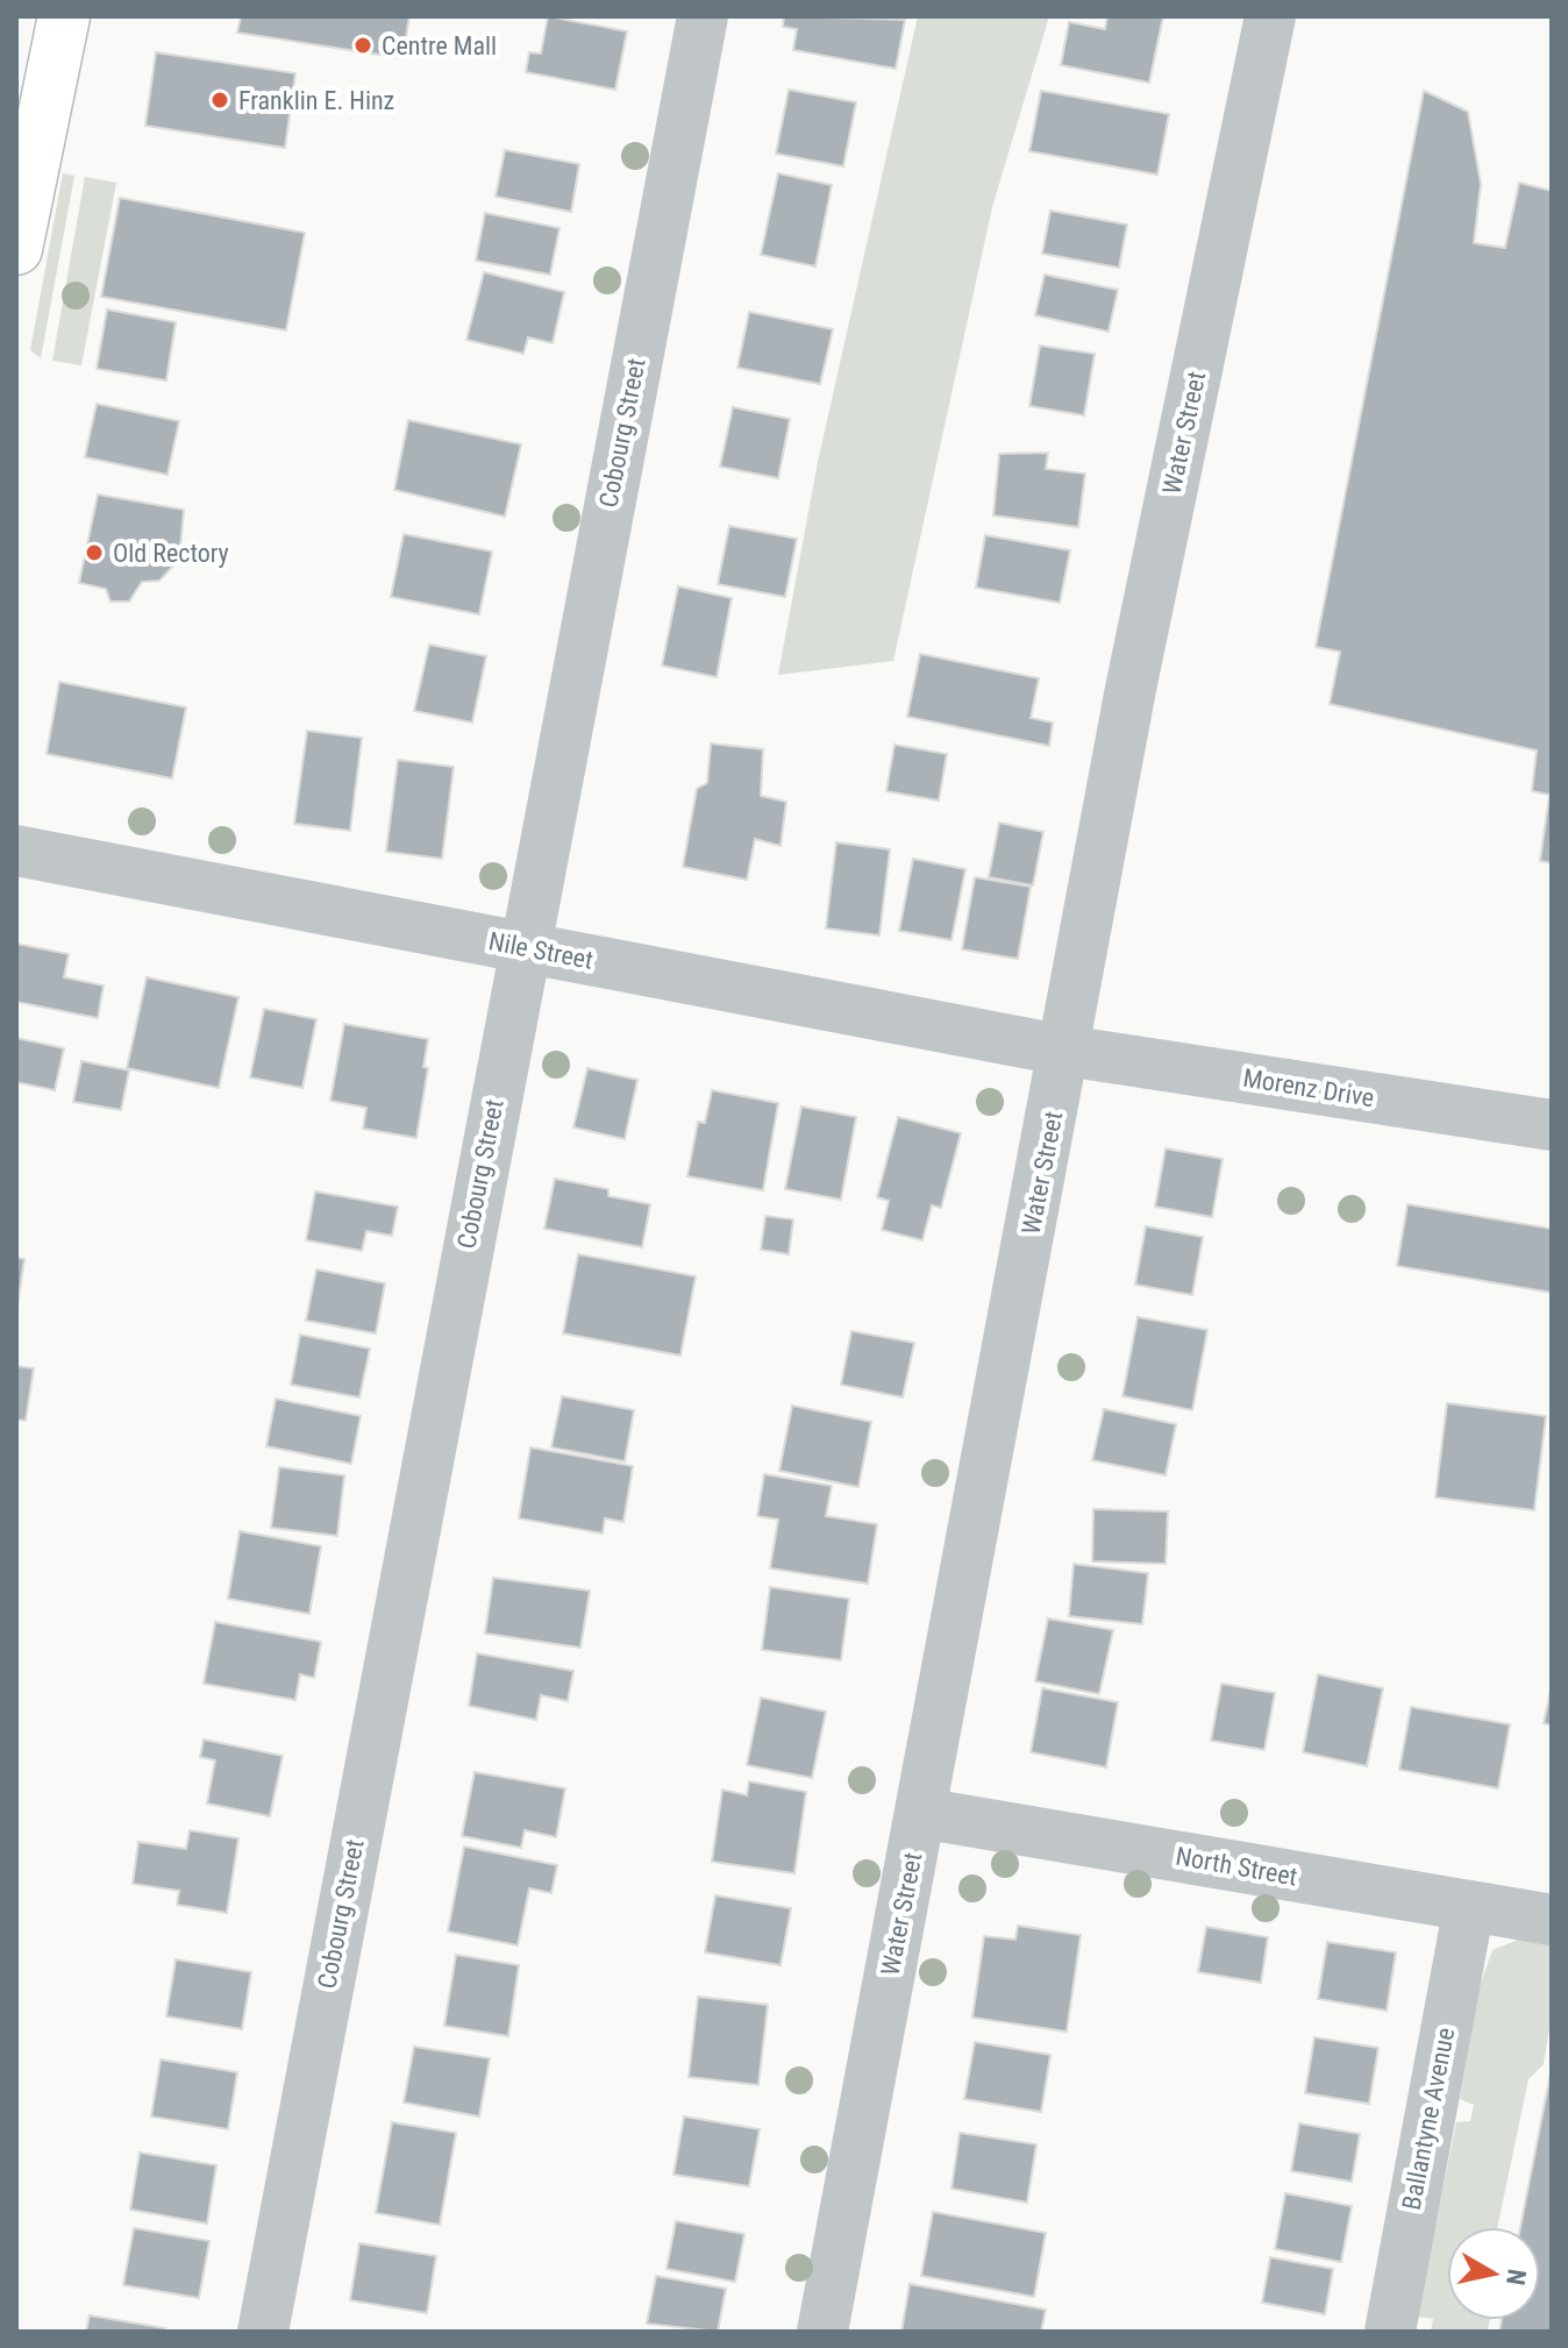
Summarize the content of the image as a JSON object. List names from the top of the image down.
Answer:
{
  "streets": {
    "street": [
      "Cobourg Street",
      "Water Street",
      "Nile Street",
      "Morenz Drive",
      "North Street",
      "Ballantyne Avenue"
    ]
  },
  "crossings": [
    ["Cobourg Street", "Nile Street"],
    ["Water Street", "Nile Street"],
    ["Water Street", "Morenz Drive"],
    ["Water Street", "North Street"],
    ["Nile Street", "Morenz Drive"],
    ["North Street", "Ballantyne Avenue"]
  ],
  "places": ["Centre Mall", "Franklin E. Hinz", "Old Rectory"],
  "north": "right"
}
